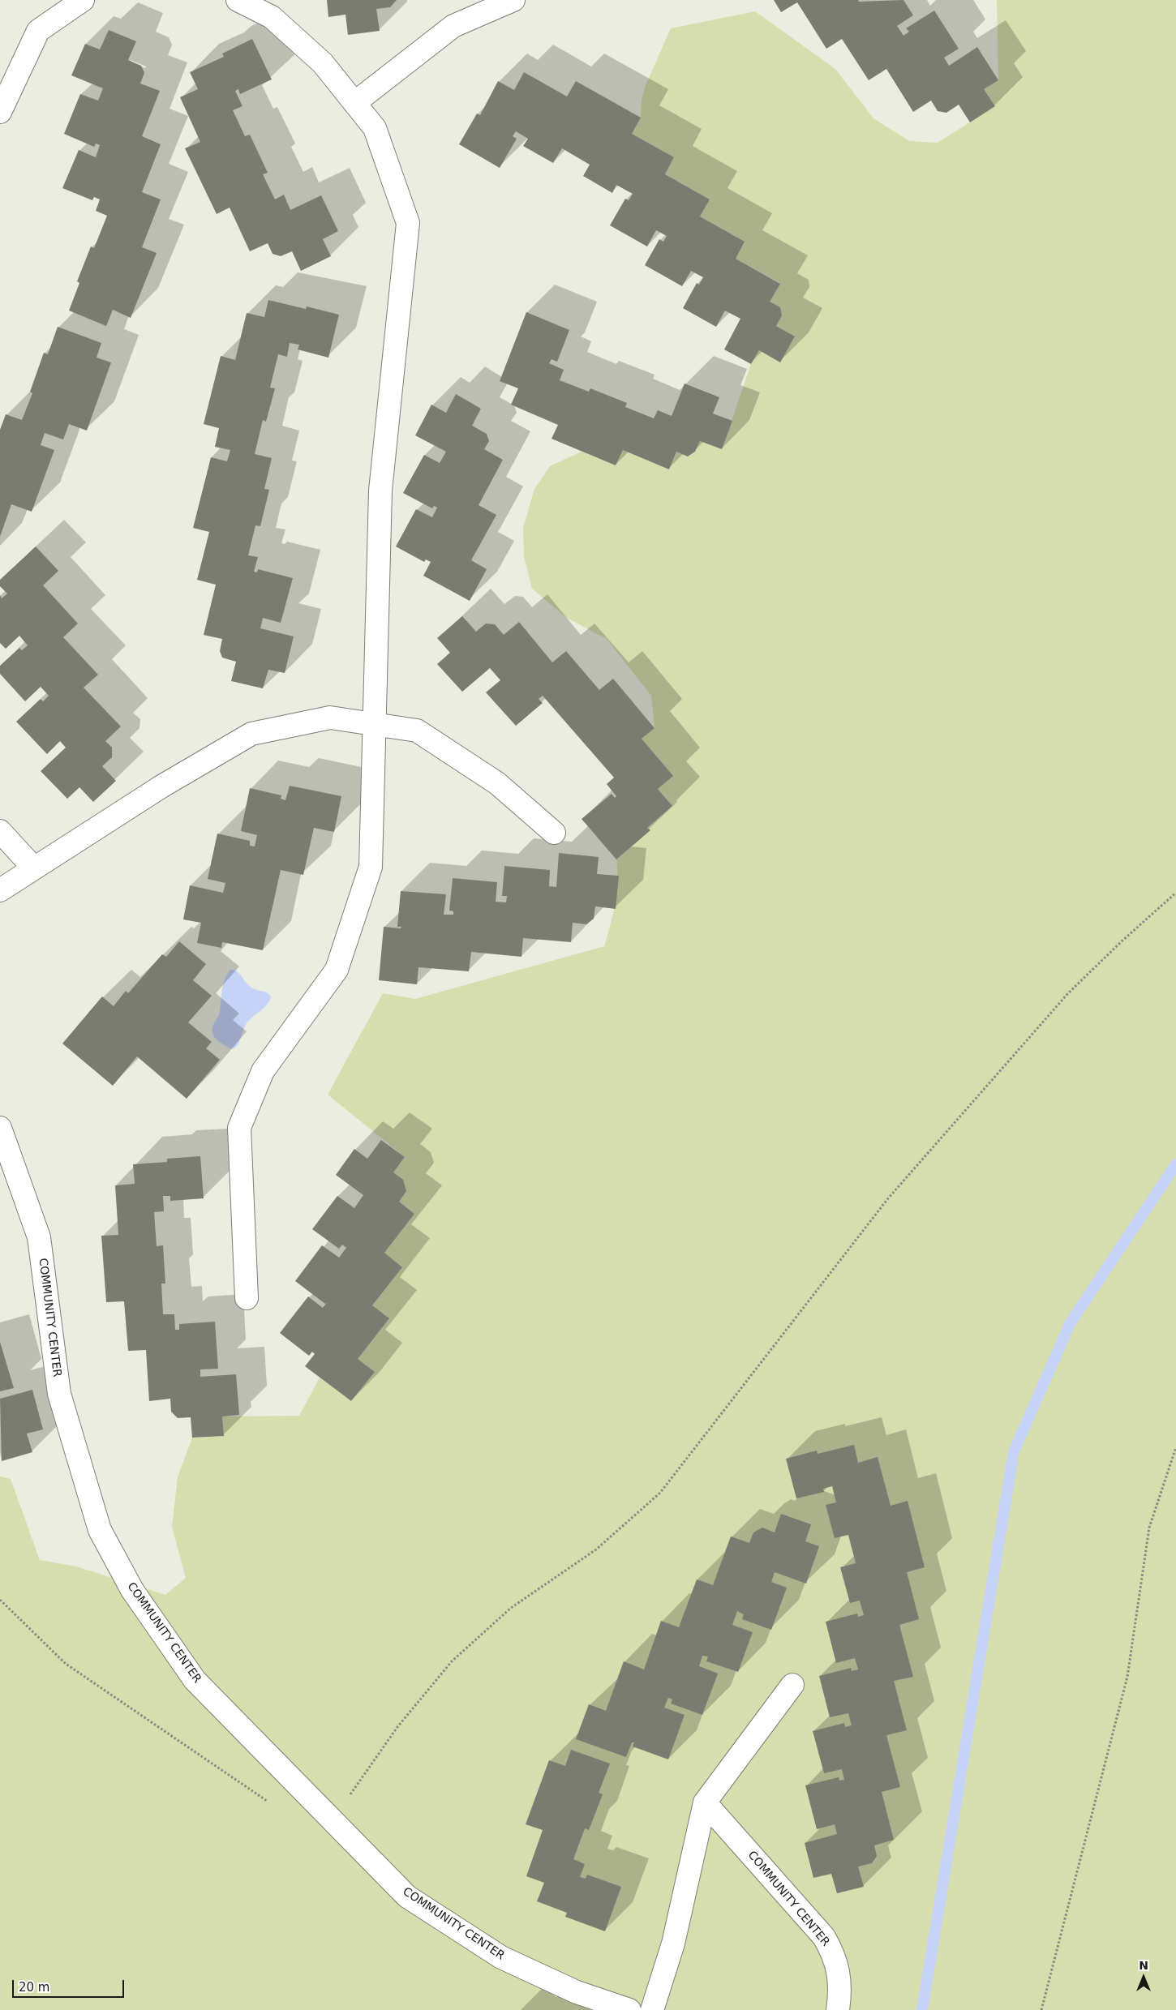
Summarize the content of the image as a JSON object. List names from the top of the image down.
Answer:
{
  "streets": {
    "street": ["COMMUNITY CENTER"]
  },
  "scale_bar": "20 m",
  "north": "top"
}
